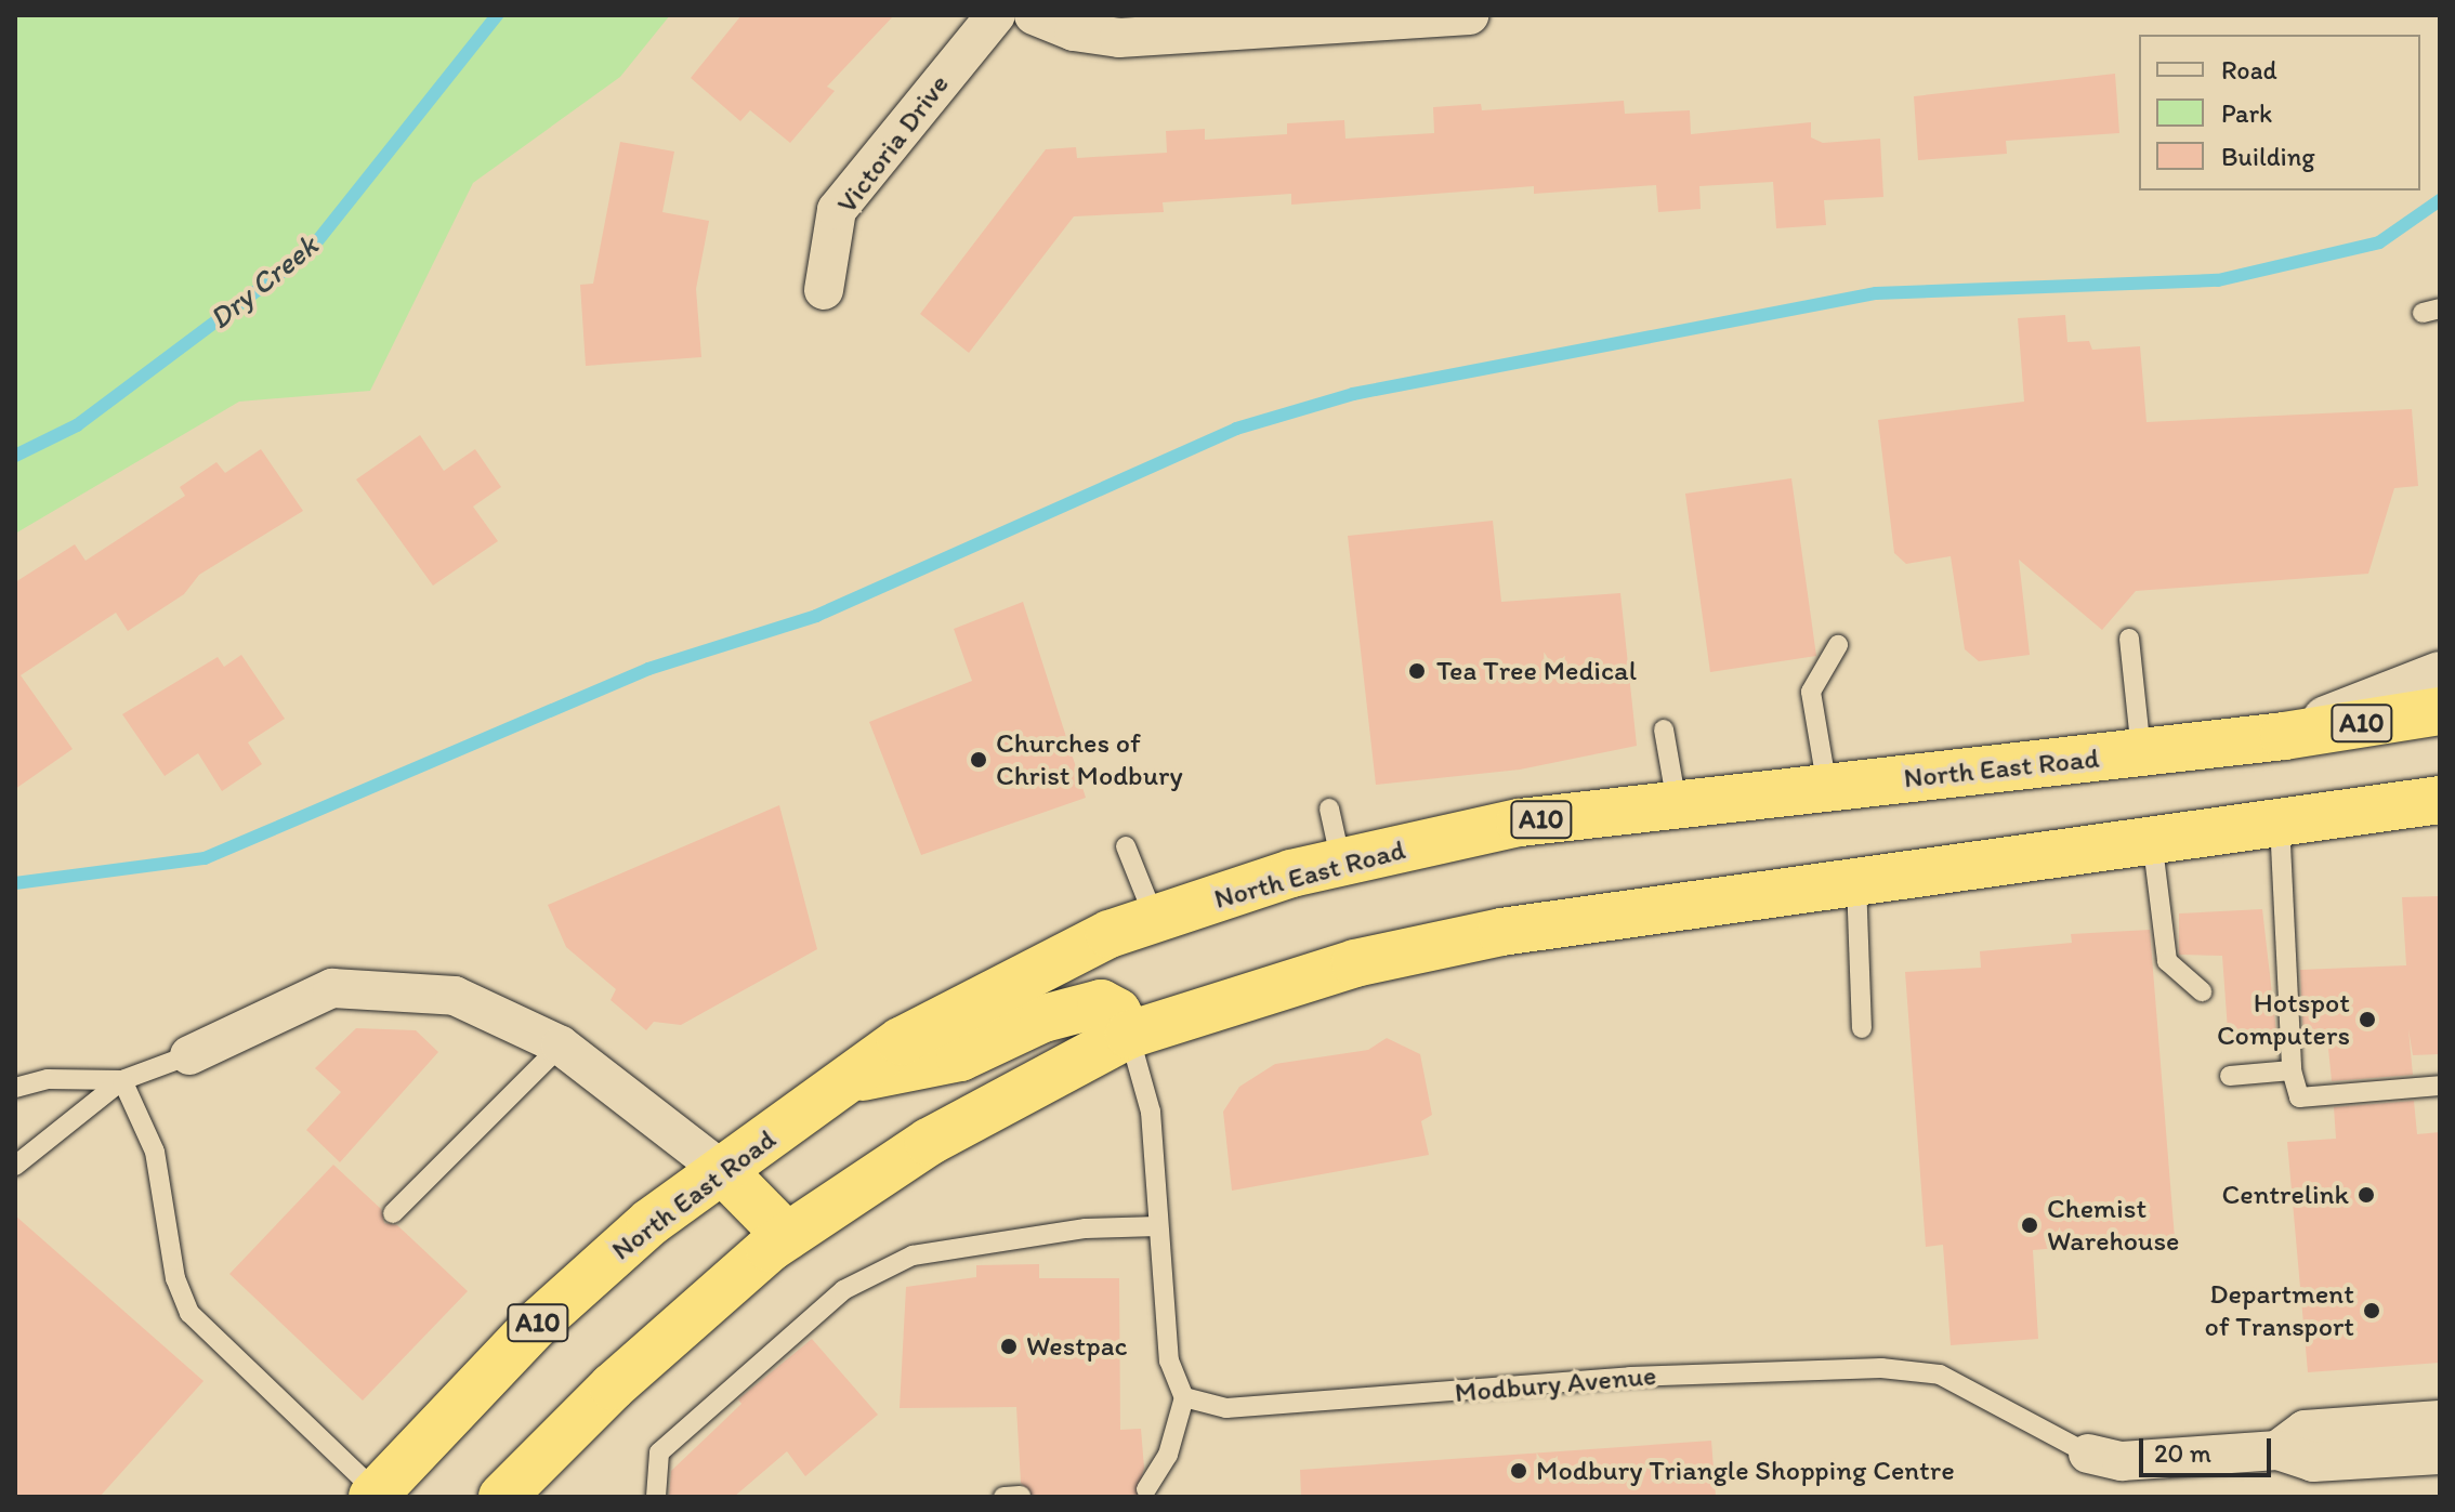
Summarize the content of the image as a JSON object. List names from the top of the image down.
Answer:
{
  "streets": {
    "highway": ["A10", "North East Road"],
    "street": ["Victoria Drive", "Modbury Avenue"]
  },
  "water": ["Dry Creek"],
  "places": [
    "Tea Tree Medical",
    "Churches of Christ Modbury",
    "Hotspot Computers",
    "Centrelink",
    "Chemist Warehouse",
    "Department of Transport",
    "Westpac",
    "Modbury Triangle Shopping Centre"
  ],
  "legend": ["Road", "Park", "Building"],
  "scale_bar": "20 m"
}
